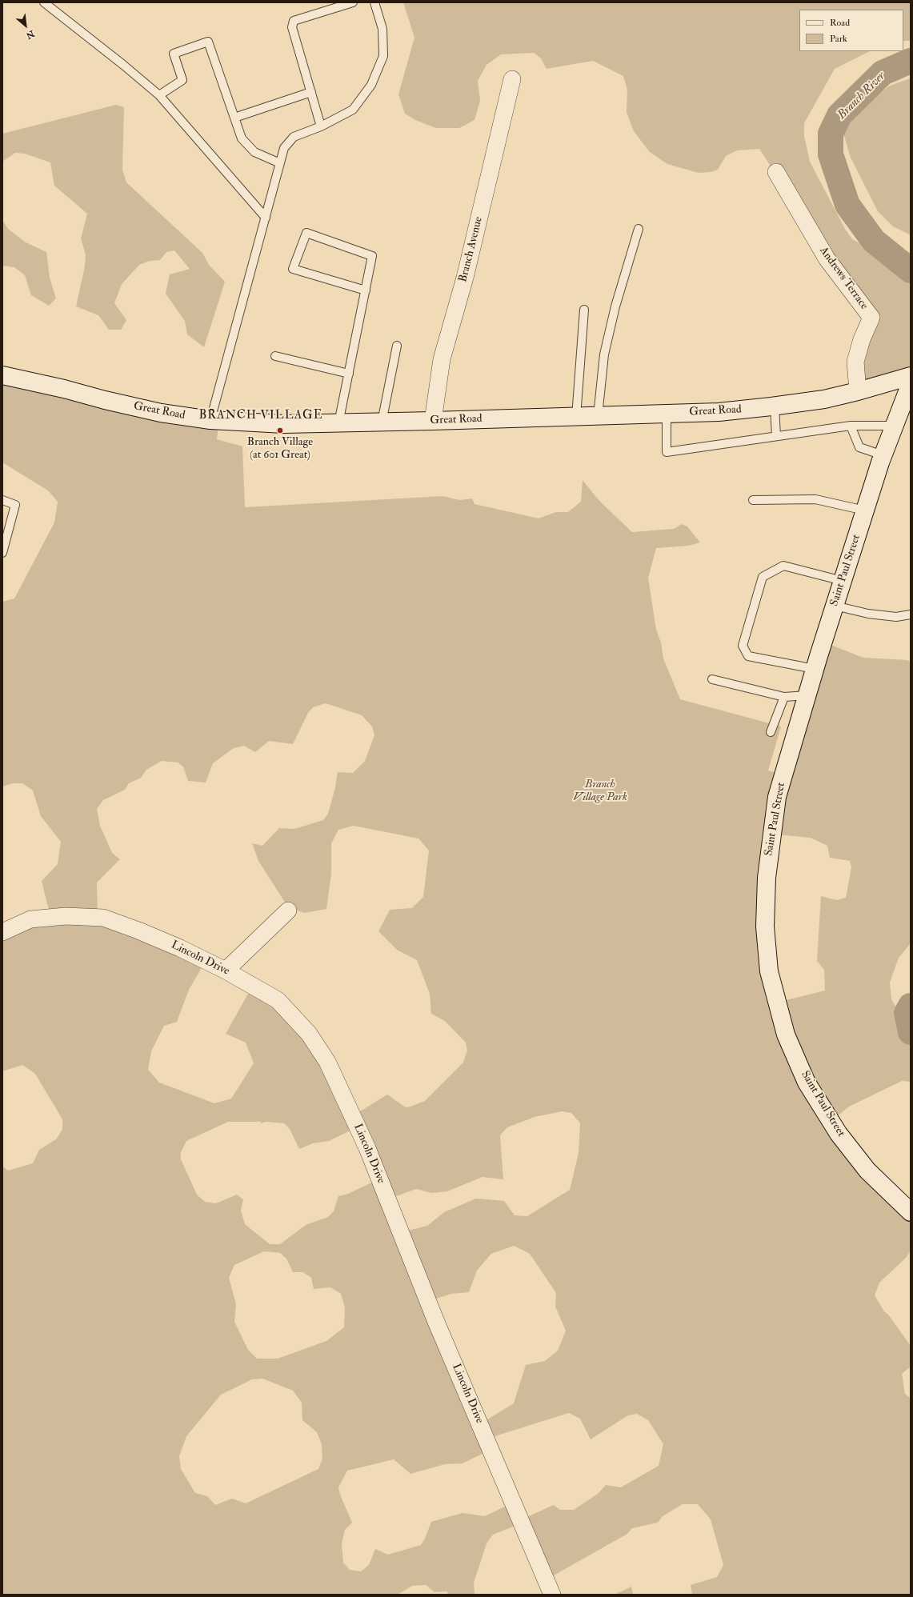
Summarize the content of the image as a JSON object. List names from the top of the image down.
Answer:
{
  "streets": {
    "main road": ["Great Road", "Saint Paul Street"],
    "street": ["Branch Avenue", "Andrews Terrace", "Lincoln Drive"]
  },
  "crossings": [
    ["Branch Avenue", "Great Road"],
    ["Andrews Terrace", "Great Road"]
  ],
  "districts": ["BRANCH VILLAGE"],
  "water": ["Branch River"],
  "parks": ["Branch Village Park"],
  "places": ["Branch Village (at 601 Great)"],
  "legend": ["Road", "Park"],
  "north": "bottom right"
}
